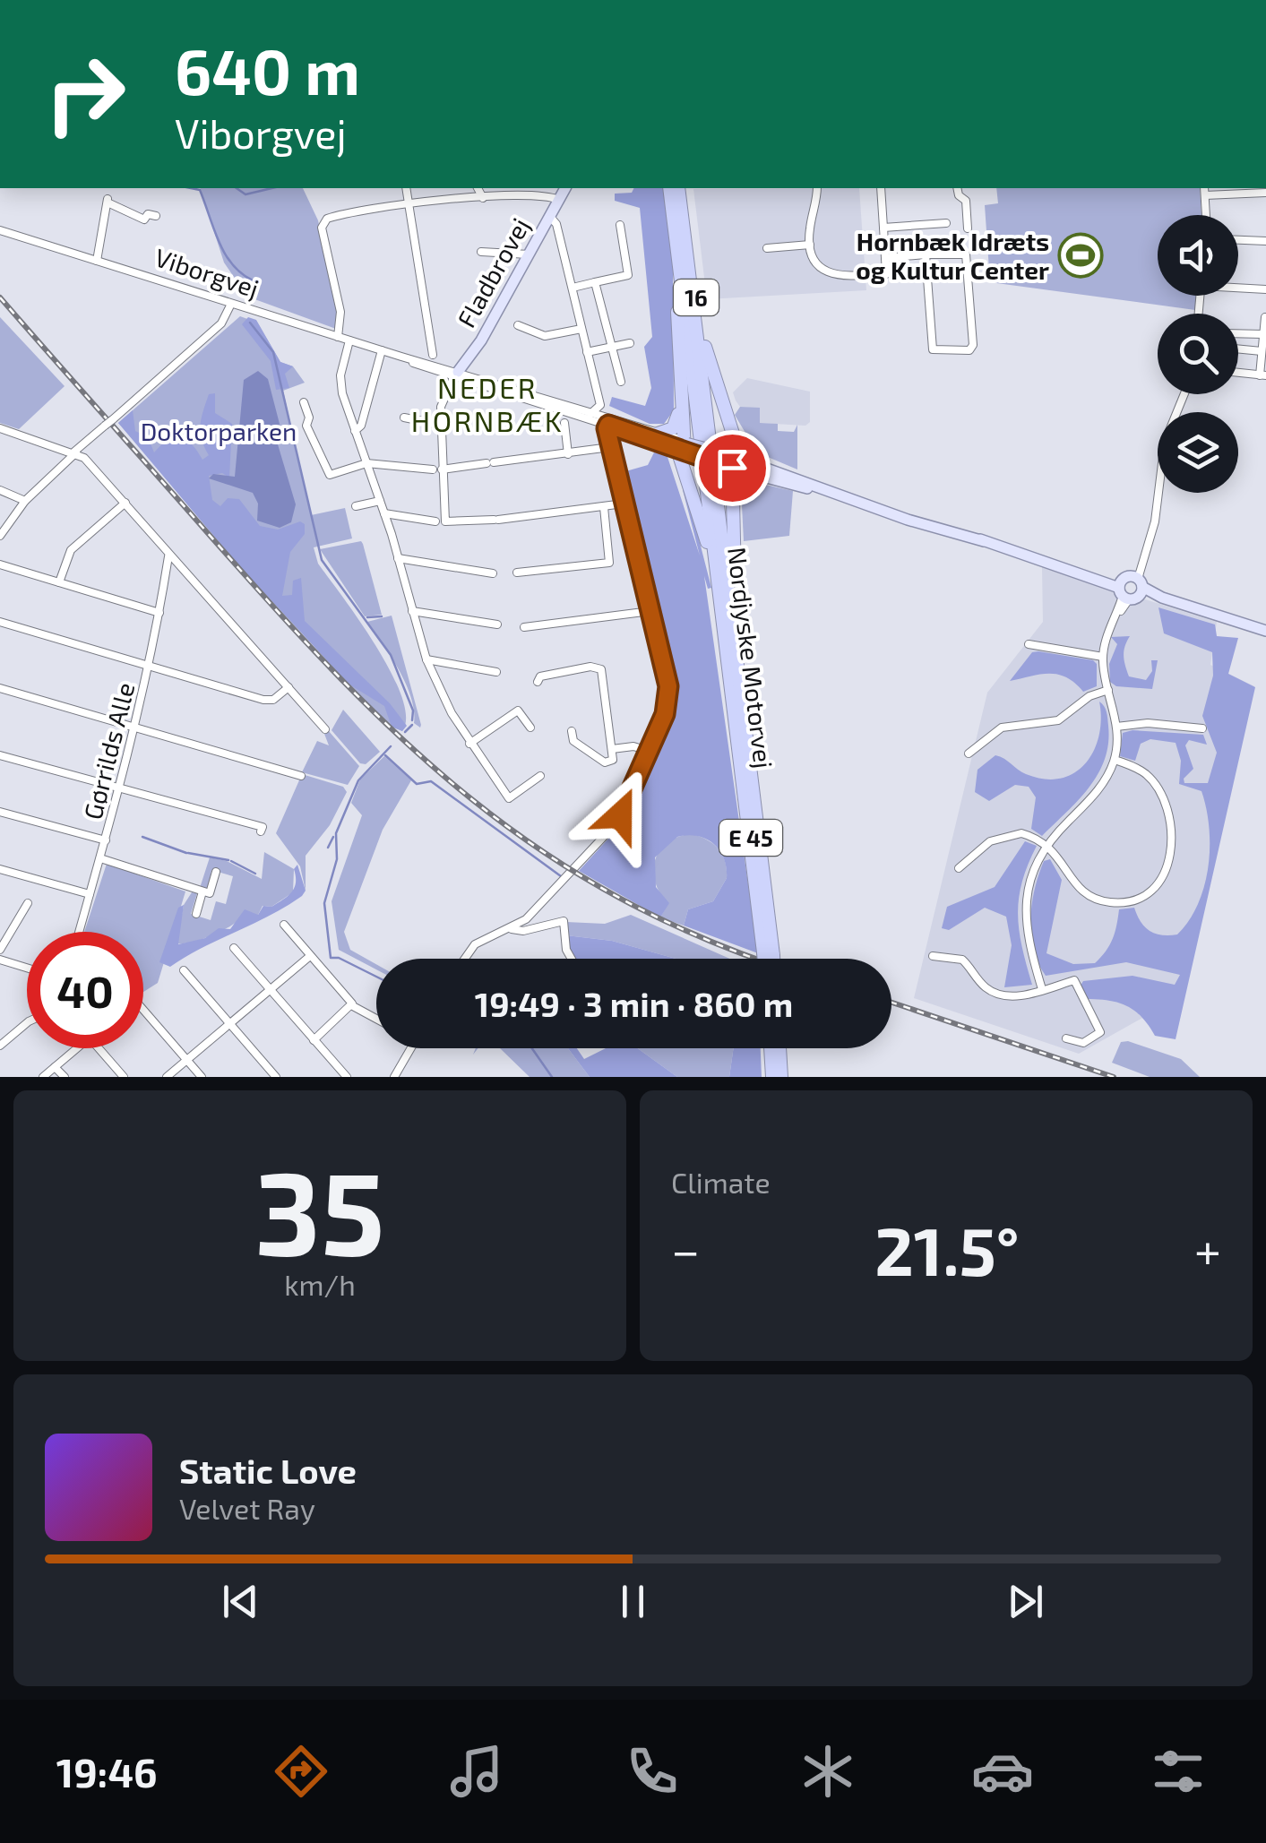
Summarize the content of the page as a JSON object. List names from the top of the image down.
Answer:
{
  "streets": {
    "highway": ["16", "Nordjyske Motorvej", "E 45"],
    "main road": ["Fladbrovej"],
    "street": ["Viborgvej", "Gørrilds Alle"]
  },
  "crossings": [
    ["Viborgvej", "Fladbrovej"],
    ["Viborgvej", "16"]
  ],
  "districts": ["NEDER HORNBÆK"],
  "parks": ["Doktorparken"],
  "places": {
    "sports": ["Hornbæk Idræts og Kultur Center"]
  },
  "page": {
    "turn": ["640 m", "Viborgvej"],
    "limit": "40",
    "trip": "19:49 · 3 min · 860 m",
    "tile": [
      ["35", "km/h"],
      "Climate"
    ],
    "heat": ["−", "21.5°", "+"],
    "song": ["Static Love", "Velvet Ray"],
    "tabs": "19:46"
  }
}
